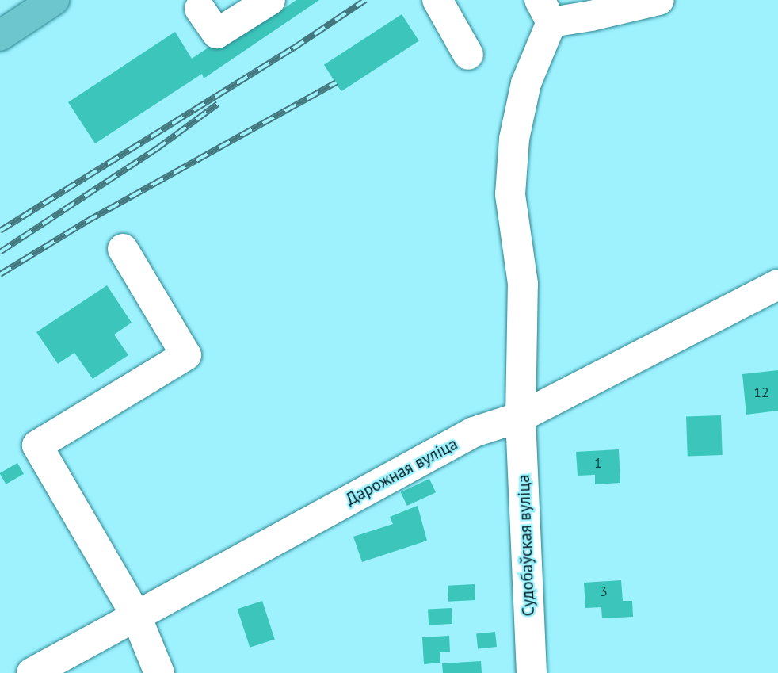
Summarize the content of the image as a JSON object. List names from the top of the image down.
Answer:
{
  "streets": {
    "street": ["Дарожная вуліца", "Судобаўская вуліца"]
  },
  "crossings": [
    ["Дарожная вуліца", "Судобаўская вуліца"]
  ],
  "house_numbers": ["12", "1", "3"]
}
